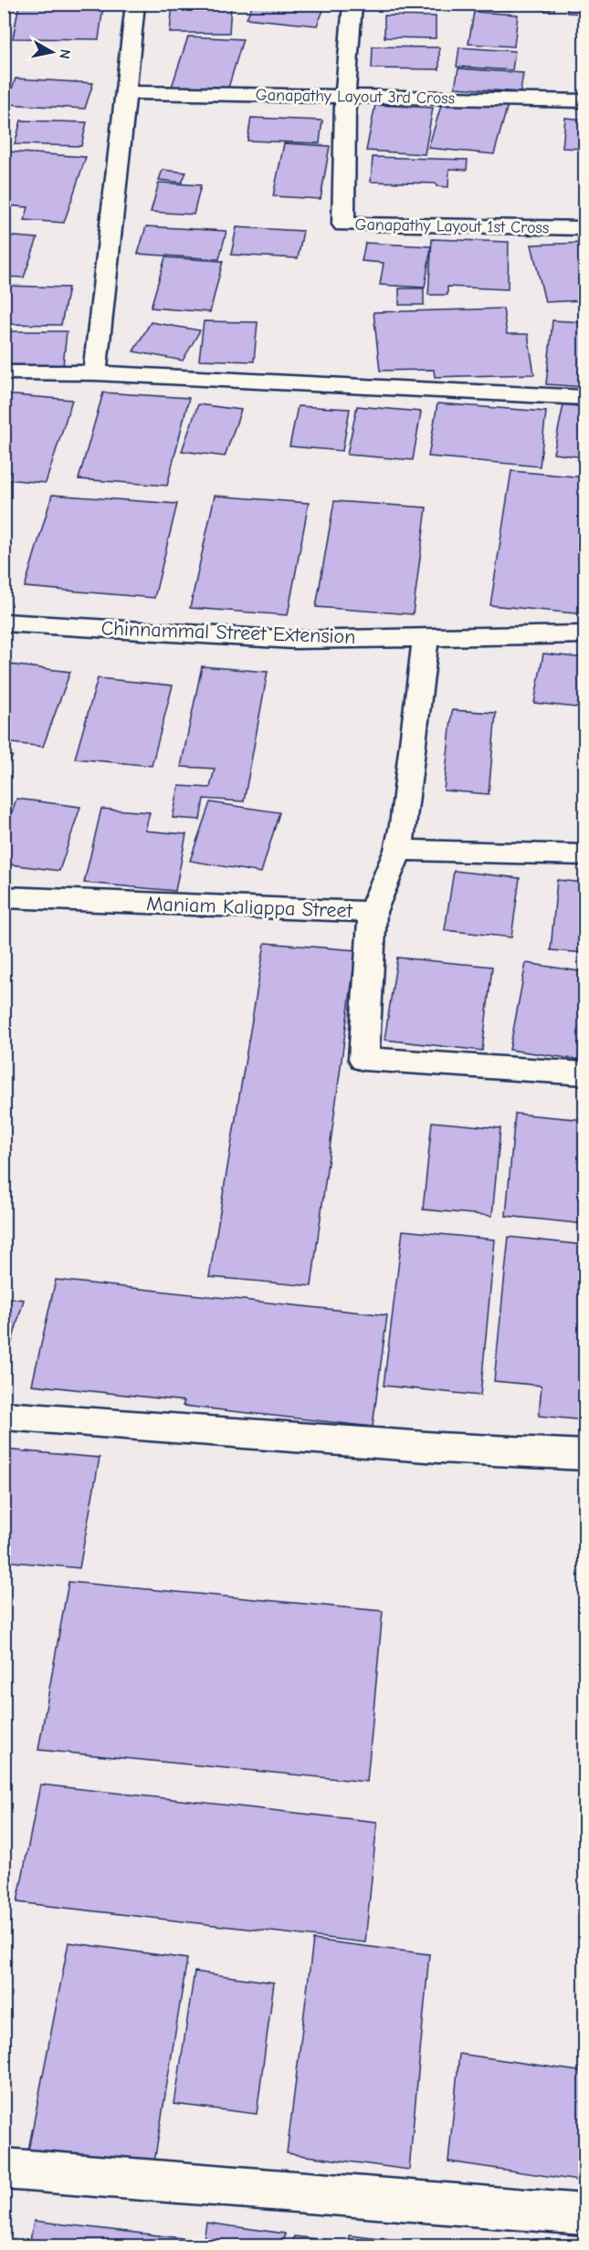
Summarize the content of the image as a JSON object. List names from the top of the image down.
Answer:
{
  "streets": {
    "street": [
      "Ganapathy Layout 3rd Cross",
      "Ganapathy Layout 1st Cross",
      "Chinnammal Street Extension",
      "Maniam Kaliappa Street"
    ]
  },
  "crossings": [
    ["Ganapathy Layout 3rd Cross", "Ganapathy Layout 1st Cross"],
    ["Chinnammal Street Extension", "Maniam Kaliappa Street"]
  ],
  "north": "right"
}
